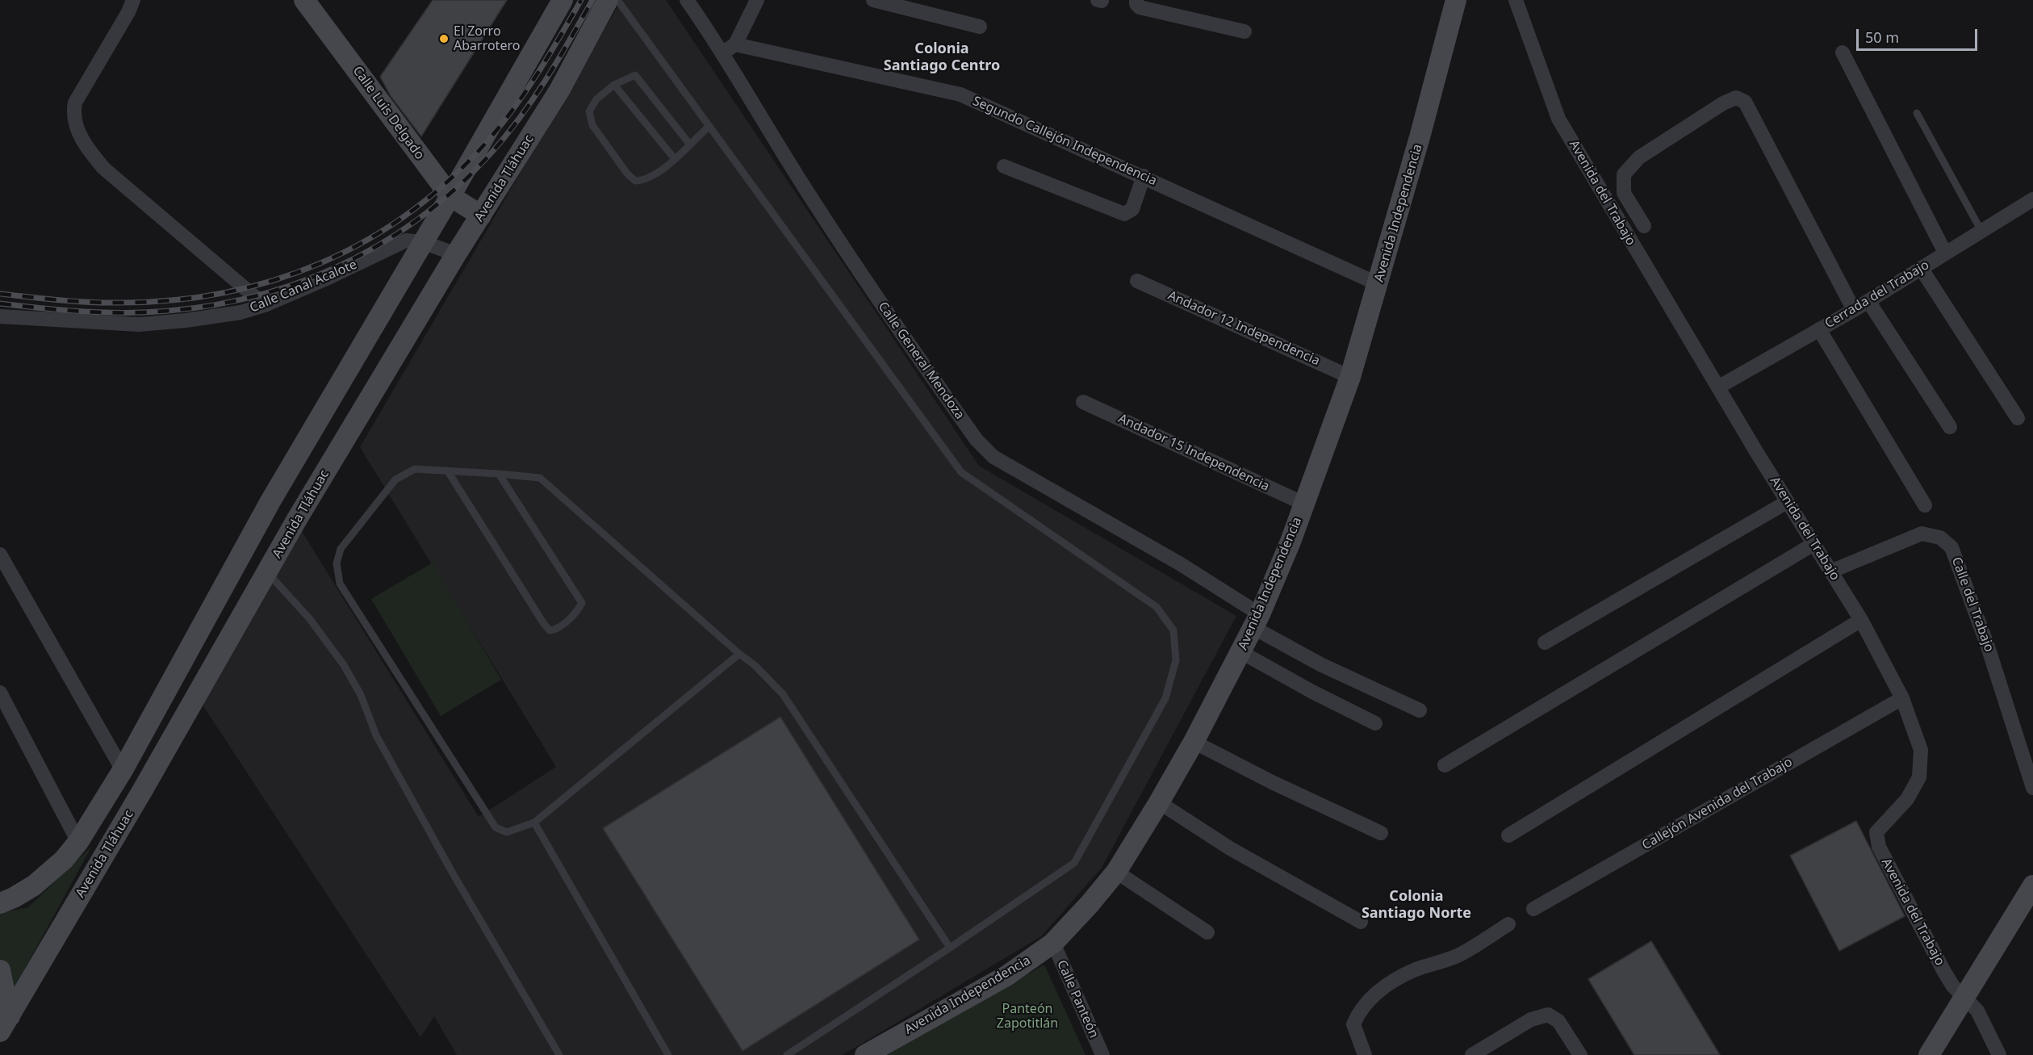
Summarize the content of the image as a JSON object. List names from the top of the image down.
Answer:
{
  "streets": {
    "main road": ["Calle Luis Delgado", "Avenida Tláhuac", "Avenida Independencia"],
    "street": [
      "Segundo Callejón Independencia",
      "Avenida del Trabajo",
      "Calle Canal Acalote",
      "Cerrada del Trabajo",
      "Andador 12 Independencia",
      "Calle General Mendoza",
      "Andador 15 Independencia",
      "Calle del Trabajo",
      "Callejón Avenida del Trabajo",
      "Calle Panteón"
    ]
  },
  "crossings": [
    ["Calle Luis Delgado", "Avenida Tláhuac"],
    ["Segundo Callejón Independencia", "Avenida Independencia"],
    ["Avenida Tláhuac", "Calle Canal Acalote"],
    ["Avenida del Trabajo", "Cerrada del Trabajo"],
    ["Avenida del Trabajo", "Calle del Trabajo"],
    ["Avenida del Trabajo", "Callejón Avenida del Trabajo"],
    ["Avenida Independencia", "Andador 12 Independencia"],
    ["Avenida Independencia", "Calle General Mendoza"],
    ["Avenida Independencia", "Andador 15 Independencia"],
    ["Avenida Independencia", "Calle Panteón"]
  ],
  "districts": ["Colonia Santiago Centro", "Colonia Santiago Norte"],
  "parks": ["Panteón Zapotitlán"],
  "places": ["El Zorro Abarrotero"],
  "scale_bar": "50 m"
}
